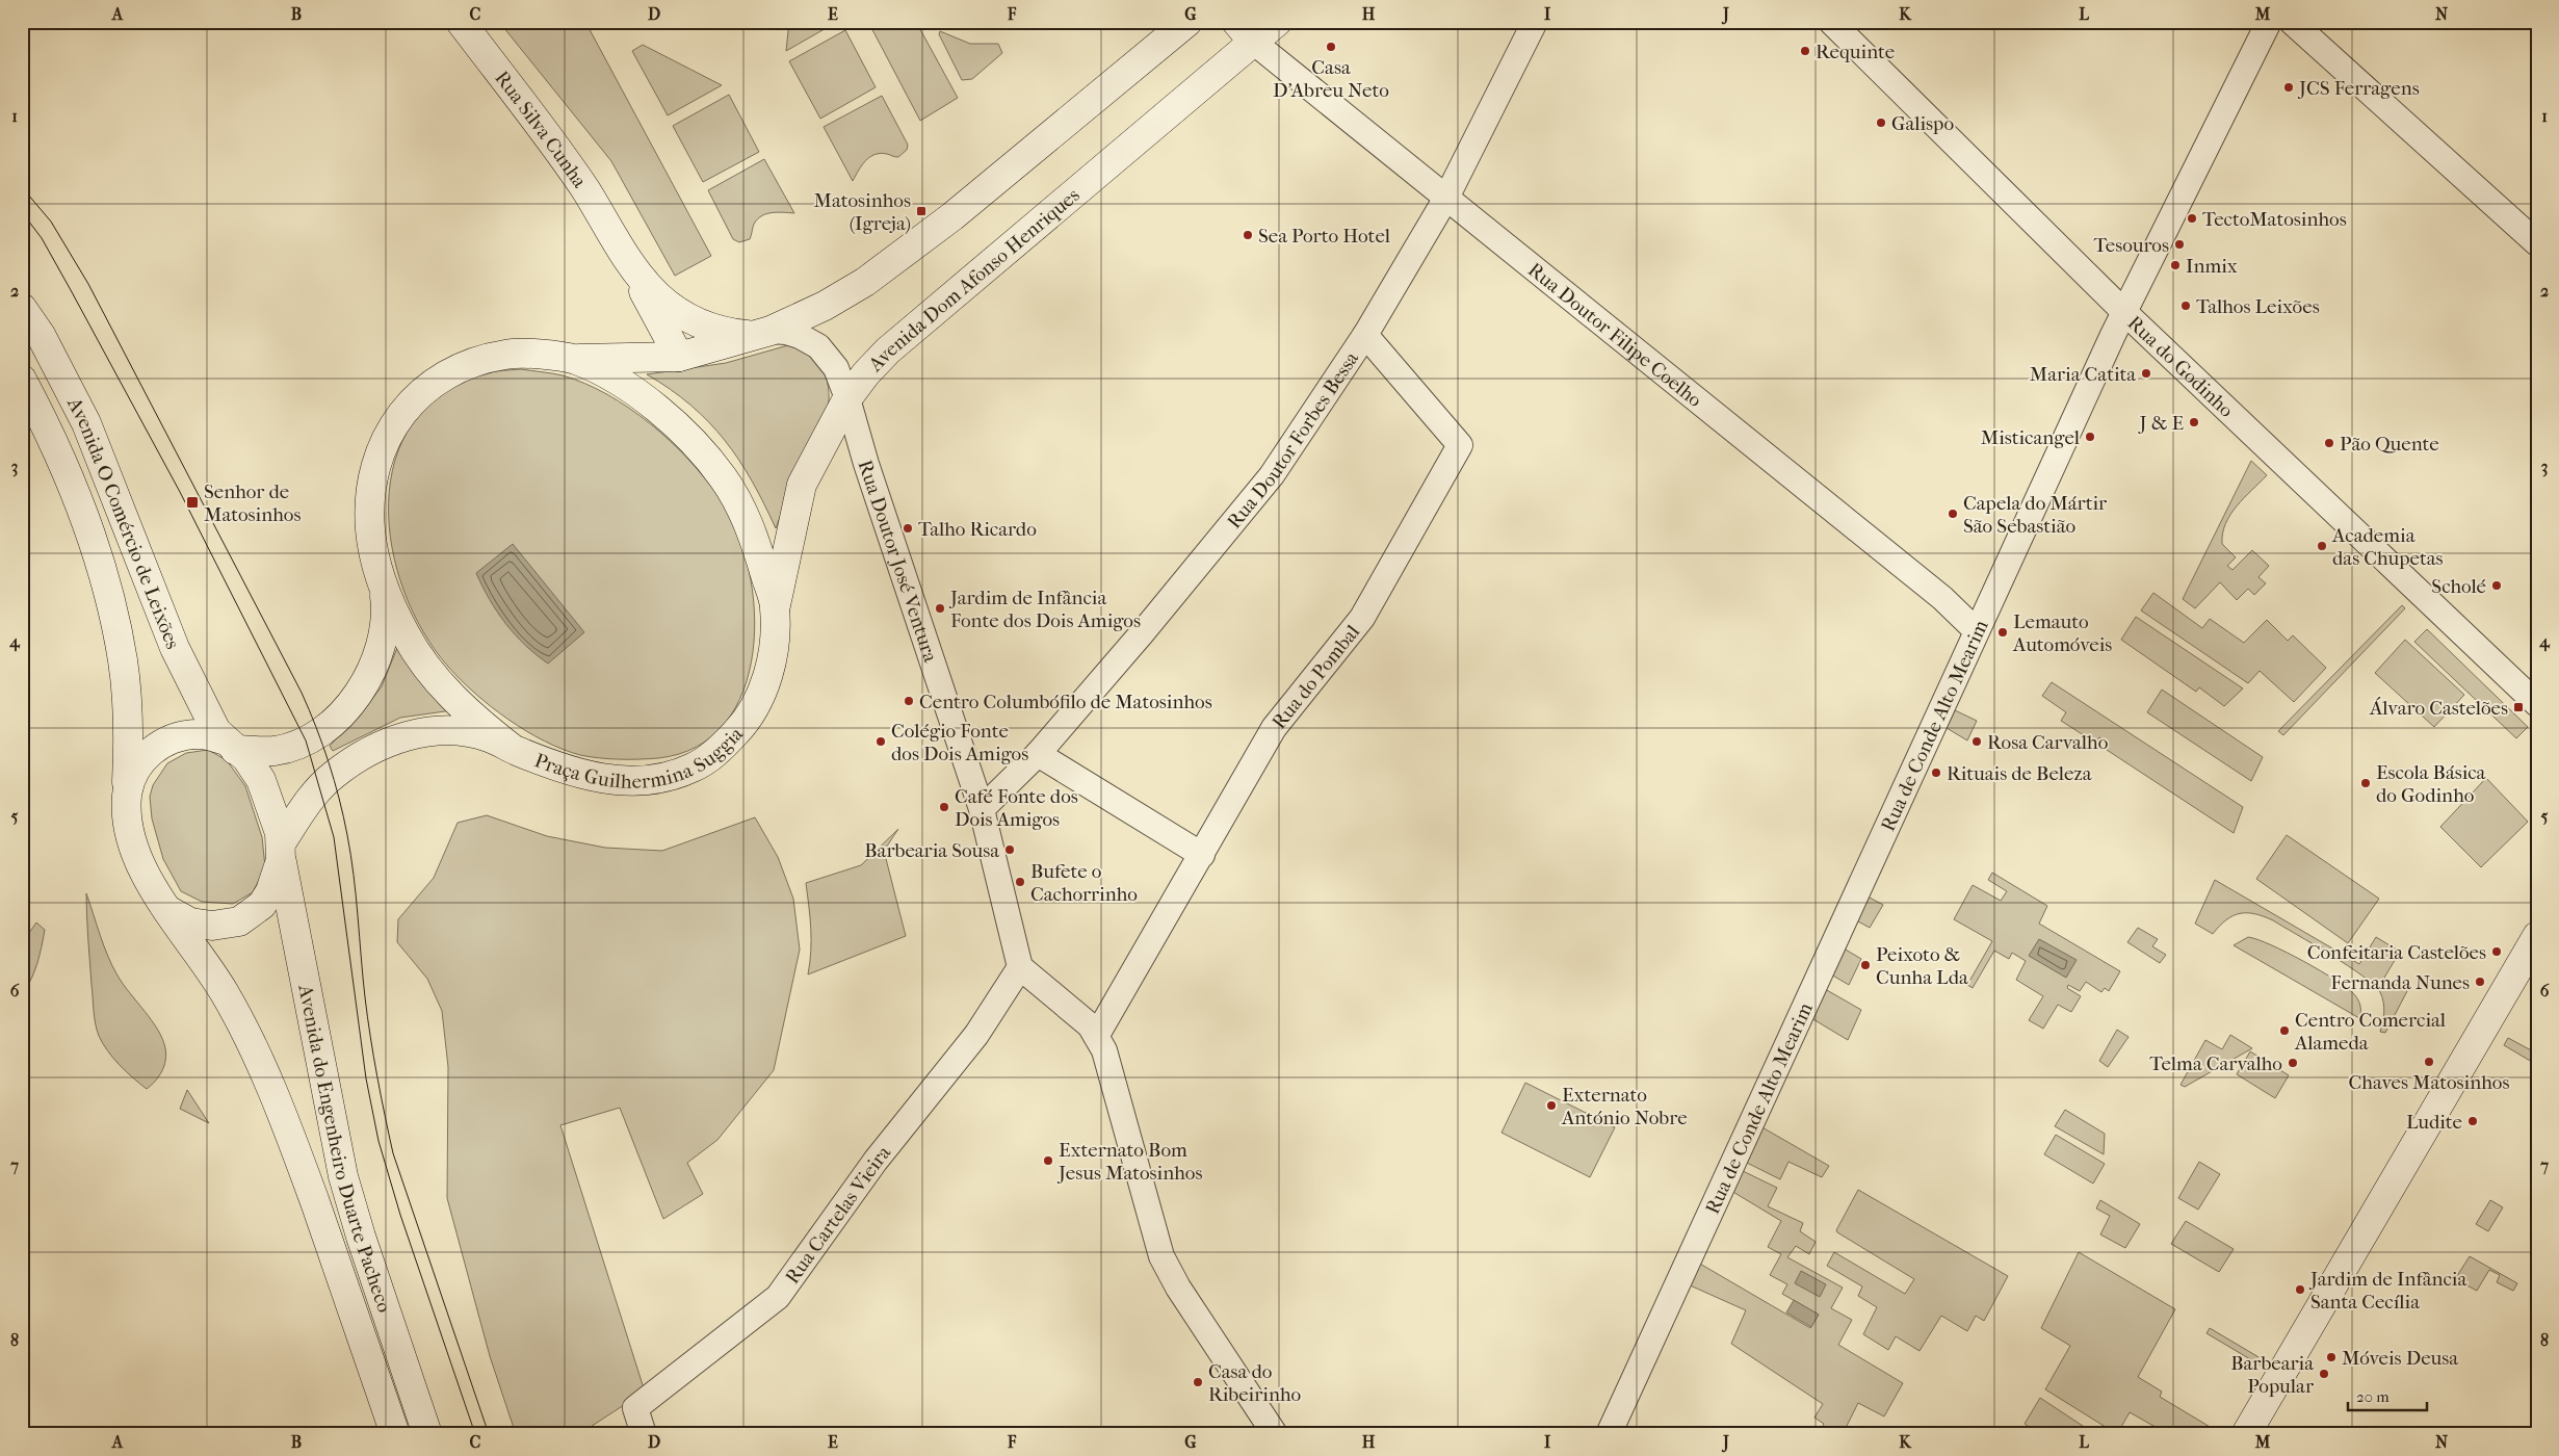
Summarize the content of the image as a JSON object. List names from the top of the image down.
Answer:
{
  "streets": {
    "main road": [
      "Rua Silva Cunha",
      "Avenida Dom Afonso Henriques",
      "Avenida O Comércio de Leixões",
      "Praça Guilhermina Suggia",
      "Avenida do Engenheiro Duarte Pacheco"
    ],
    "street": [
      "Rua Doutor Filipe Coelho",
      "Rua do Godinho",
      "Rua Doutor Forbes Bessa",
      "Rua Doutor José Ventura",
      "Rua do Pombal",
      "Rua de Conde Alto Mearim",
      "Rua Cartelas Vieira"
    ]
  },
  "crossings": [
    ["Rua Silva Cunha", "Rua Doutor José Ventura"],
    ["Avenida Dom Afonso Henriques", "Rua Doutor Filipe Coelho"],
    ["Avenida Dom Afonso Henriques", "Rua Doutor José Ventura"],
    ["Avenida Dom Afonso Henriques", "Praça Guilhermina Suggia"],
    ["Rua Doutor Filipe Coelho", "Rua Doutor Forbes Bessa"],
    ["Rua Doutor Filipe Coelho", "Rua de Conde Alto Mearim"],
    ["Rua do Godinho", "Rua de Conde Alto Mearim"],
    ["Rua Doutor Forbes Bessa", "Rua Doutor José Ventura"],
    ["Rua Doutor Forbes Bessa", "Rua do Pombal"],
    ["Avenida O Comércio de Leixões", "Praça Guilhermina Suggia"],
    ["Avenida O Comércio de Leixões", "Avenida do Engenheiro Duarte Pacheco"],
    ["Rua Doutor José Ventura", "Rua Cartelas Vieira"],
    ["Praça Guilhermina Suggia", "Avenida do Engenheiro Duarte Pacheco"]
  ],
  "places": {
    "other": [
      "Casa D'Abreu Neto",
      "Requinte",
      "JCS Ferragens",
      "Galispo",
      "TectoMatosinhos",
      "Sea Porto Hotel",
      "Tesouros",
      "Inmix",
      "Talhos Leixões",
      "Maria Catita",
      "J & E",
      "Misticangel",
      "Pão Quente",
      "Capela do Mártir São Sebastião",
      "Talho Ricardo",
      "Academia das Chupetas",
      "Scholé",
      "Jardim de Infância Fonte dos Dois Amigos",
      "Lemauto Automóveis",
      "Centro Columbófilo de Matosinhos",
      "Colégio Fonte dos Dois Amigos",
      "Rosa Carvalho",
      "Rituais de Beleza",
      "Escola Básica do Godinho",
      "Café Fonte dos Dois Amigos",
      "Barbearia Sousa",
      "Bufete o Cachorrinho",
      "Confeitaria Castelões",
      "Peixoto & Cunha Lda",
      "Fernanda Nunes",
      "Centro Comercial Alameda",
      "Chaves Matosinhos",
      "Telma Carvalho",
      "Externato António Nobre",
      "Ludite",
      "Externato Bom Jesus Matosinhos",
      "Jardim de Infância Santa Cecília",
      "Móveis Deusa",
      "Barbearia Popular",
      "Casa do Ribeirinho"
    ],
    "transit": ["Matosinhos (Igreja)", "Senhor de Matosinhos", "Álvaro Castelões"]
  },
  "scale_bar": "20 m",
  "grid": {
    "columns": [
      "A",
      "B",
      "C",
      "D",
      "E",
      "F",
      "G",
      "H",
      "I",
      "J",
      "K",
      "L",
      "M",
      "N"
    ],
    "rows": [
      "1",
      "2",
      "3",
      "4",
      "5",
      "6",
      "7",
      "8"
    ]
  }
}
